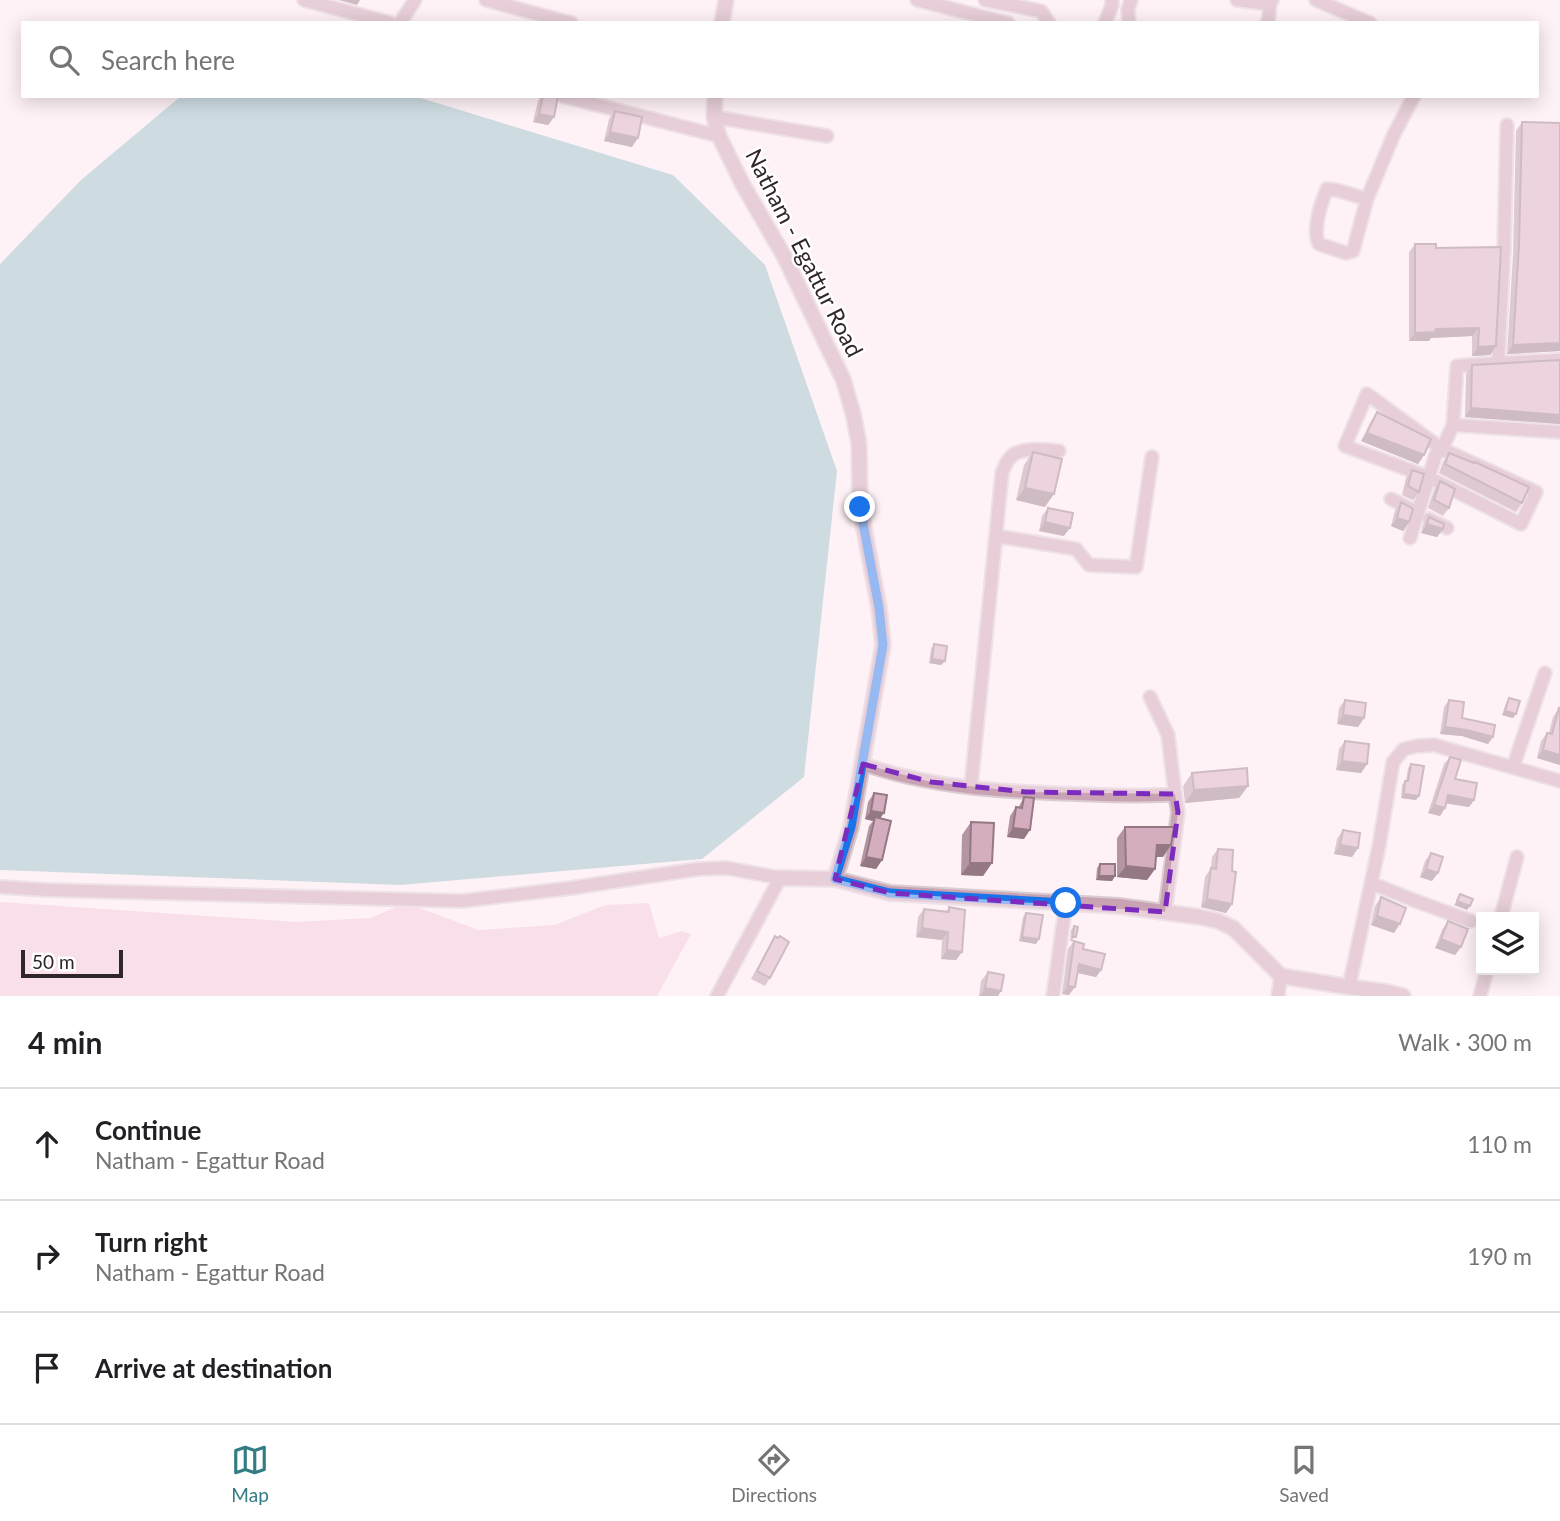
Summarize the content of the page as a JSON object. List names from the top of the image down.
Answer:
{
  "streets": {
    "street": ["Natham - Egattur Road"]
  },
  "scale_bar": "50 m",
  "page": {
    "search": "Search here",
    "scale": "50 m",
    "heading": ["4 min", "Walk · 300 m"],
    "list": [
      ["Continue", "Natham - Egattur Road", "110 m"],
      ["Turn right", "Natham - Egattur Road", "190 m"],
      "Arrive at destination"
    ],
    "nav": ["Map", "Directions", "Saved"]
  }
}
